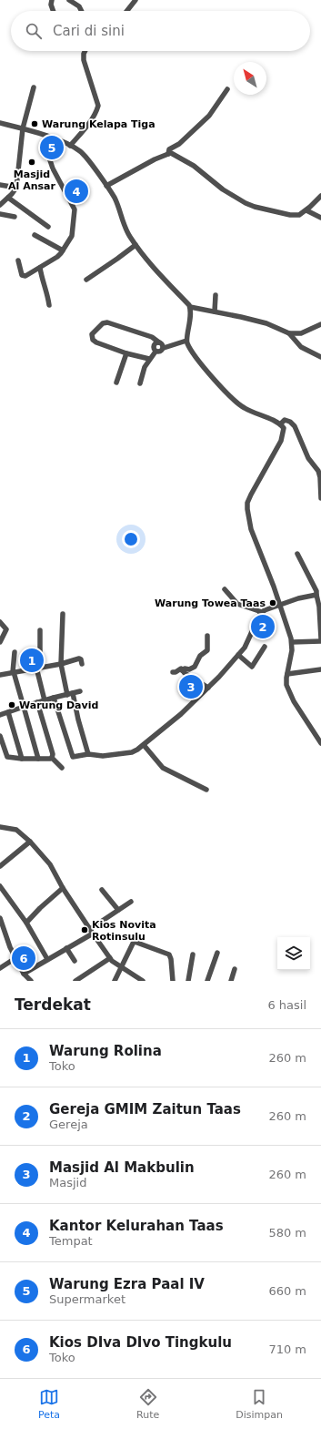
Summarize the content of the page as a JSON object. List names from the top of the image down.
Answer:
{
  "places": [
    "Warung Kelapa Tiga",
    "Masjid Al Ansar",
    "Warung Towea Taas",
    "Warung David",
    "Kios Novita Rotinsulu"
  ],
  "north": "top left",
  "page": {
    "search": "Cari di sini",
    "pins": [
      "5",
      "4",
      "2",
      "1",
      "3",
      "6"
    ],
    "heading": ["Terdekat", "6 hasil"],
    "list": [
      {
        "mark": "1",
        "name": "Warung Rolina",
        "note": "Toko",
        "value": "260 m"
      },
      {
        "mark": "2",
        "name": "Gereja GMIM Zaitun Taas",
        "note": "Gereja",
        "value": "260 m"
      },
      {
        "mark": "3",
        "name": "Masjid Al Makbulin",
        "note": "Masjid",
        "value": "260 m"
      },
      {
        "mark": "4",
        "name": "Kantor Kelurahan Taas",
        "note": "Tempat",
        "value": "580 m"
      },
      {
        "mark": "5",
        "name": "Warung Ezra Paal IV",
        "note": "Supermarket",
        "value": "660 m"
      },
      {
        "mark": "6",
        "name": "Kios DIva DIvo Tingkulu",
        "note": "Toko",
        "value": "710 m"
      }
    ],
    "nav": ["Peta", "Rute", "Disimpan"]
  }
}
